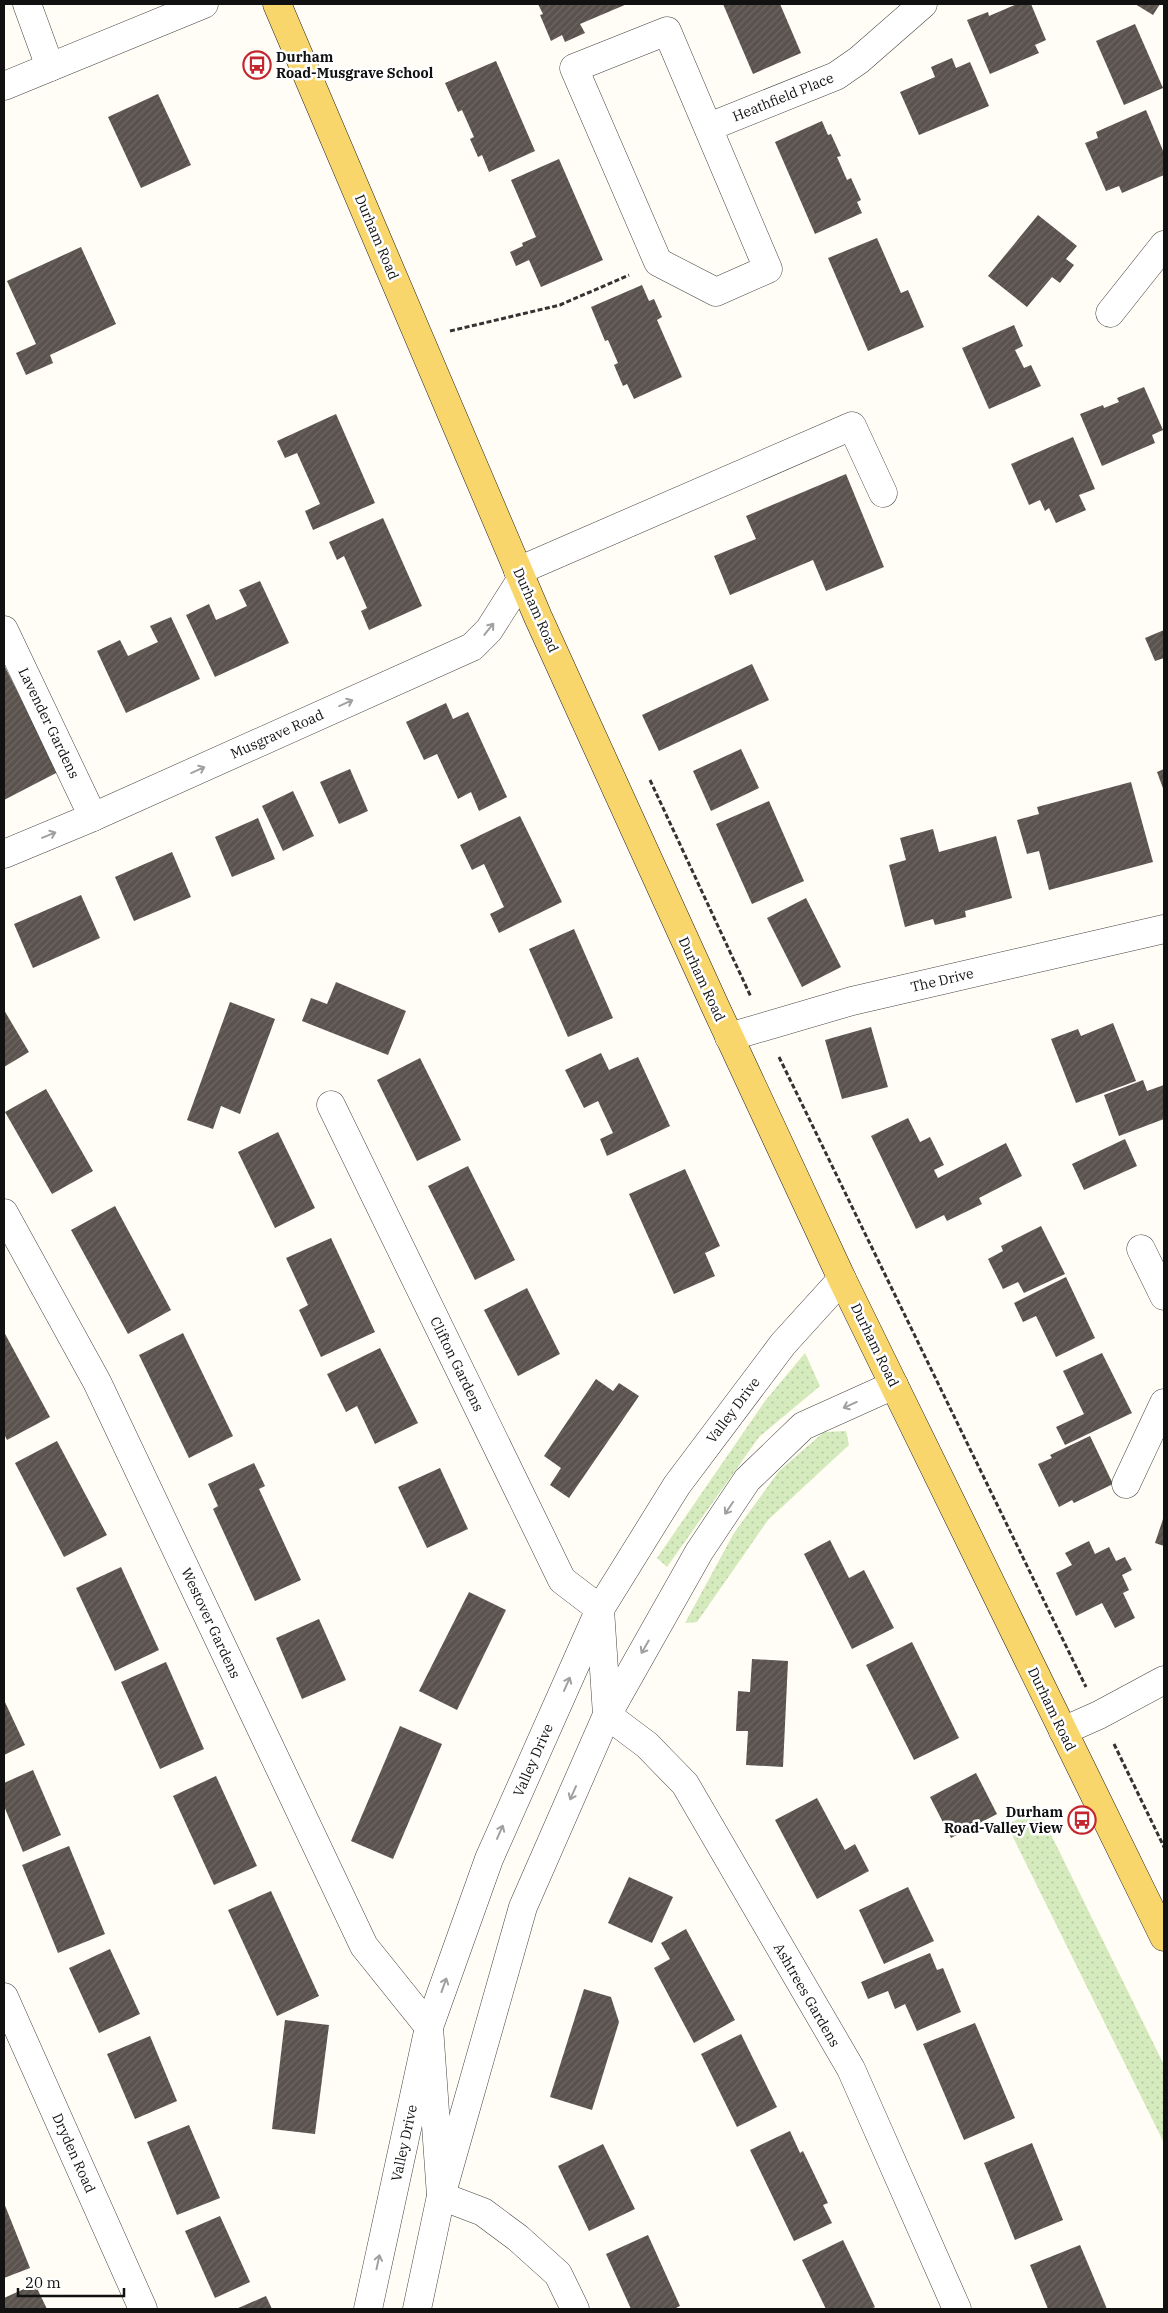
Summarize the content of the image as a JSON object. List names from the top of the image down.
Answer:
{
  "streets": {
    "main road": ["Durham Road"],
    "street": [
      "Heathfield Place",
      "Lavender Gardens",
      "Musgrave Road",
      "The Drive",
      "Clifton Gardens",
      "Valley Drive",
      "Westover Gardens",
      "Ashtrees Gardens",
      "Dryden Road"
    ]
  },
  "crossings": [
    ["Durham Road", "Musgrave Road"],
    ["Durham Road", "The Drive"],
    ["Durham Road", "Valley Drive"],
    ["Lavender Gardens", "Musgrave Road"],
    ["Clifton Gardens", "Valley Drive"],
    ["Valley Drive", "Westover Gardens"]
  ],
  "one_way": ["Musgrave Road"],
  "places": {
    "bus stop": ["Durham Road-Musgrave School", "Durham Road-Valley View"]
  },
  "scale_bar": "20 m"
}
